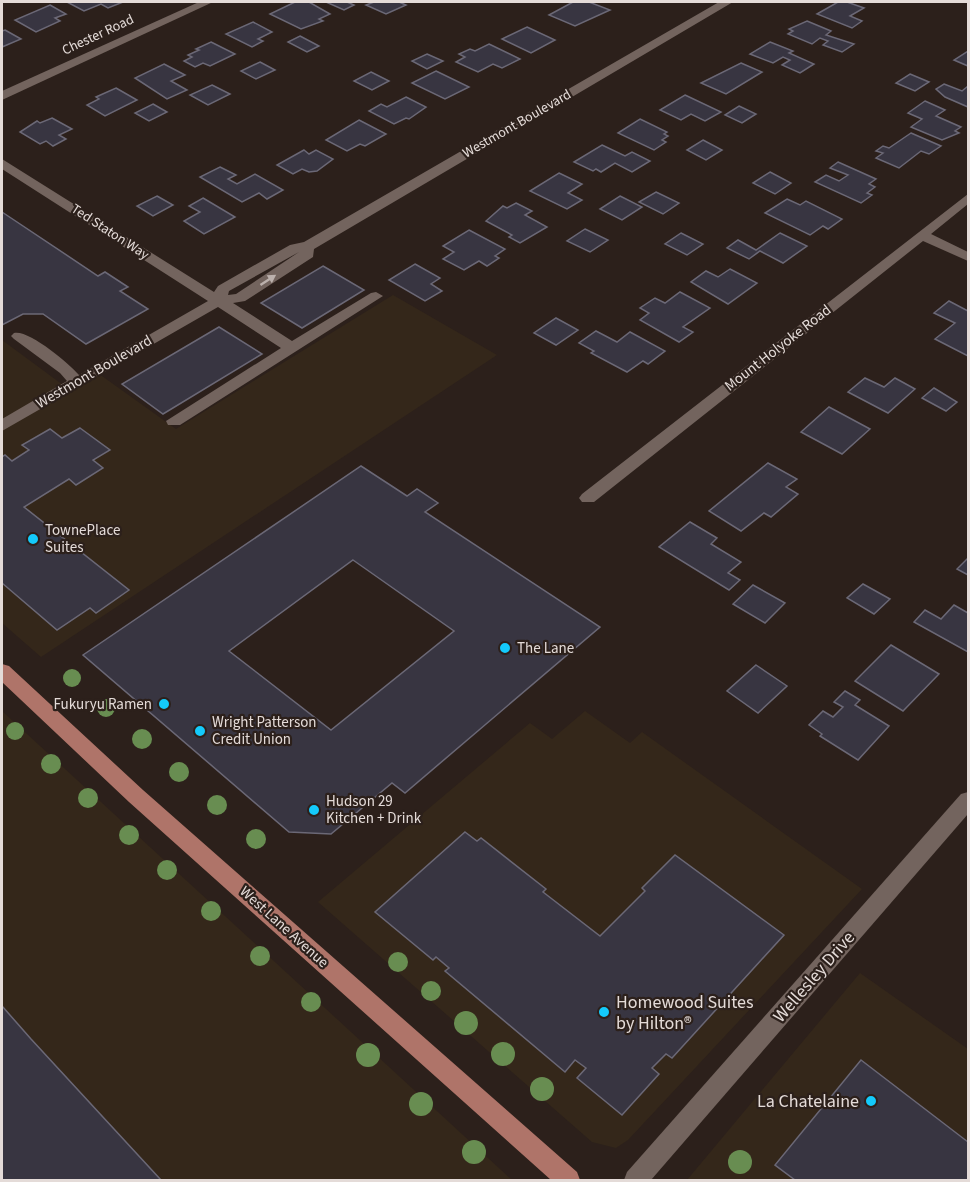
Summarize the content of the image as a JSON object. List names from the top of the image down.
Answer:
{
  "streets": {
    "main road": ["West Lane Avenue"],
    "street": [
      "Chester Road",
      "Westmont Boulevard",
      "Ted Staton Way",
      "Mount Holyoke Road",
      "Wellesley Drive"
    ]
  },
  "crossings": [
    ["Westmont Boulevard", "Ted Staton Way"]
  ],
  "places": [
    "TownePlace Suites",
    "The Lane",
    "Fukuryu Ramen",
    "Wright Patterson Credit Union",
    "Hudson 29 Kitchen + Drink",
    "Homewood Suites by Hilton®",
    "La Chatelaine"
  ]
}
